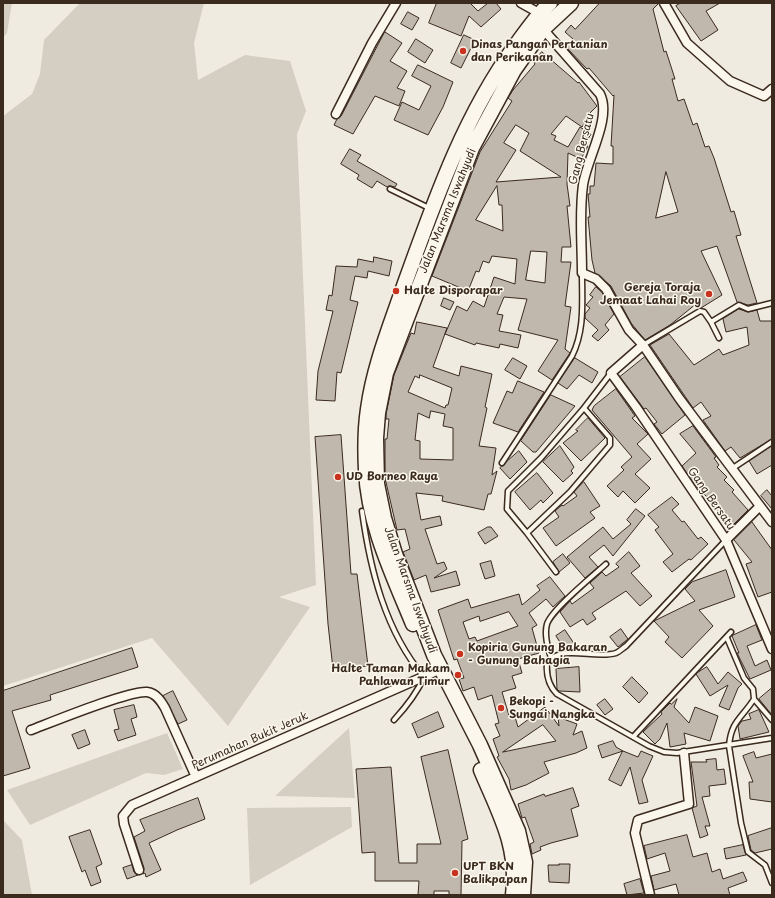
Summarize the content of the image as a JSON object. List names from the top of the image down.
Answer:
{
  "streets": {
    "highway": ["Jalan Marsma Iswahyudi"],
    "street": ["Gang Bersatu", "Perumahan Bukit Jeruk"]
  },
  "crossings": [
    ["Gang Bersatu", "Jalan Marsma Iswahyudi"],
    ["Jalan Marsma Iswahyudi", "Perumahan Bukit Jeruk"]
  ],
  "places": [
    "Dinas Pangan Pertanian dan Perikanan",
    "Halte Disporapar",
    "Gereja Toraja Jemaat Lahai Roy",
    "UD Borneo Raya",
    "Kopiria Gunung Bakaran - Gunung Bahagia",
    "Halte Taman Makam Pahlawan Timur",
    "Bekopi - Sungai Nangka",
    "UPT BKN Balikpapan"
  ]
}
